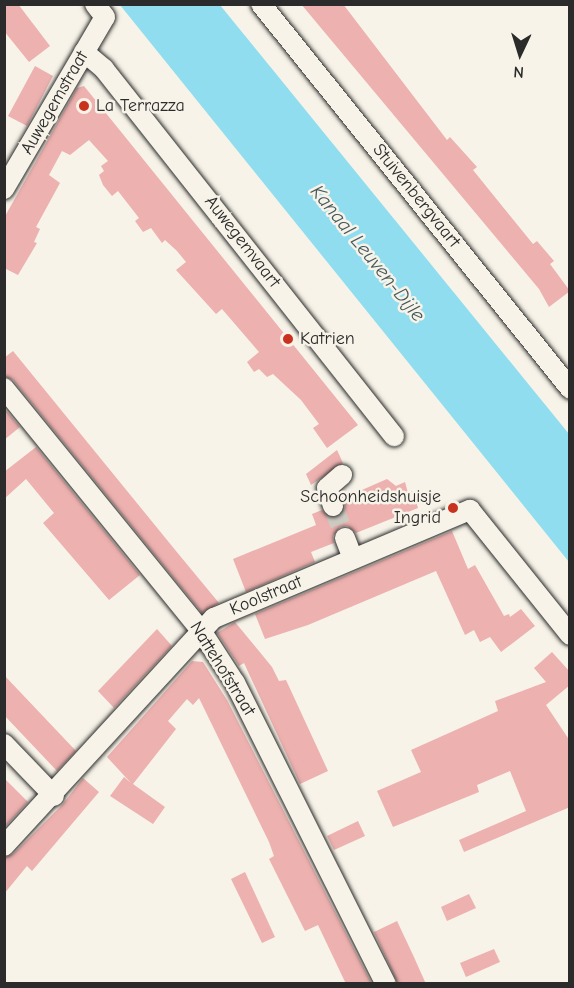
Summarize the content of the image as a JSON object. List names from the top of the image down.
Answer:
{
  "streets": {
    "street": [
      "Auwegemstraat",
      "Stuivenbergvaart",
      "Auwegemvaart",
      "Koolstraat",
      "Nattehofstraat"
    ]
  },
  "crossings": [
    ["Auwegemstraat", "Auwegemvaart"],
    ["Koolstraat", "Nattehofstraat"]
  ],
  "water": ["Kanaal Leuven-Dijle"],
  "places": ["La Terrazza", "Katrien", "Schoonheidshuisje Ingrid"],
  "north": "bottom"
}
